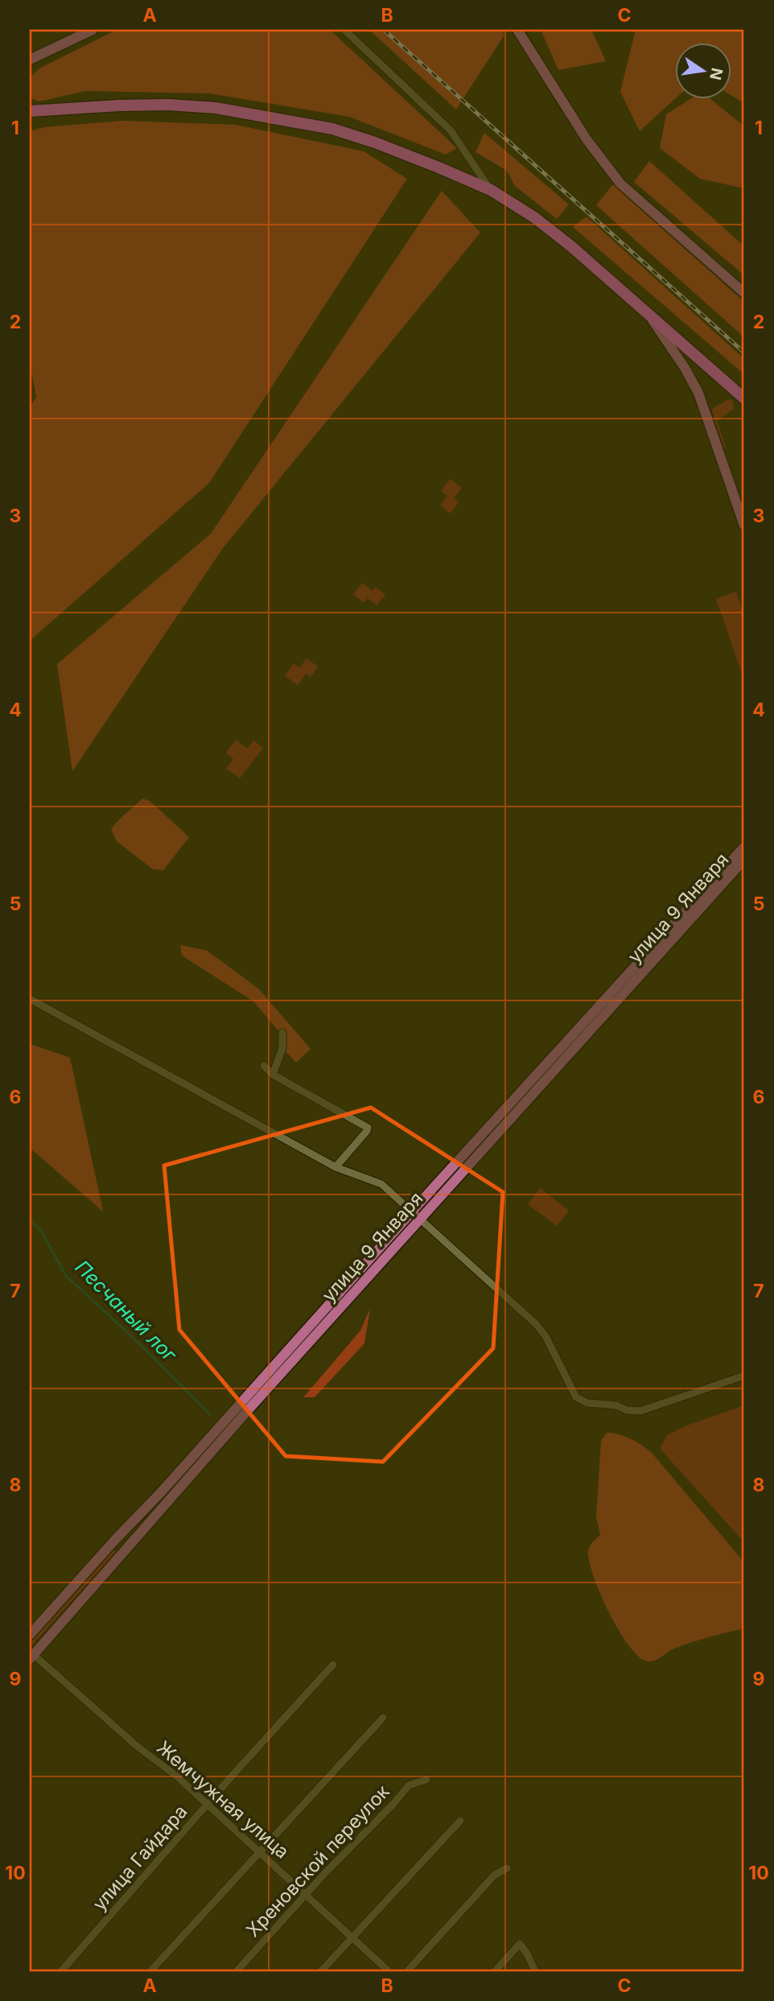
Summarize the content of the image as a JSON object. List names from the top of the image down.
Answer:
{
  "streets": {
    "main road": ["улица 9 Января"],
    "street": ["Жемчужная улица", "улица Гайдара", "Хреновской переулок"]
  },
  "crossings": [
    ["улица 9 Января", "Жемчужная улица"],
    ["Жемчужная улица", "улица Гайдара"],
    ["Жемчужная улица", "Хреновской переулок"]
  ],
  "water": ["Песчаный лог"],
  "north": "right",
  "grid": {
    "columns": ["A", "B", "C"],
    "rows": [
      "1",
      "2",
      "3",
      "4",
      "5",
      "6",
      "7",
      "8",
      "9",
      "10"
    ]
  }
}
